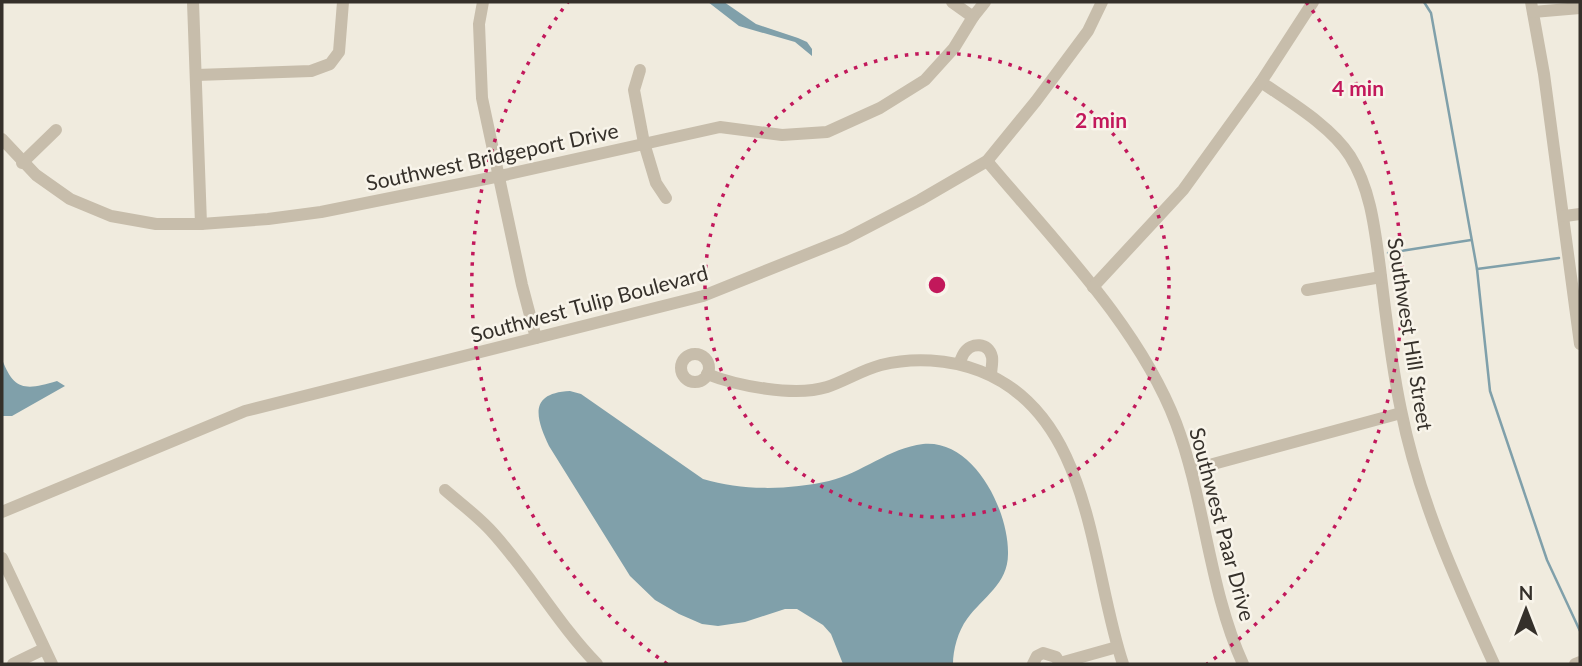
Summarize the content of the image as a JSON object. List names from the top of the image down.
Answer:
{
  "streets": {
    "street": [
      "Southwest Bridgeport Drive",
      "Southwest Tulip Boulevard",
      "Southwest Hill Street",
      "Southwest Paar Drive"
    ]
  },
  "crossings": [
    ["Southwest Tulip Boulevard", "Southwest Paar Drive"]
  ],
  "north": "top",
  "rings": ["4 min", "2 min"]
}
